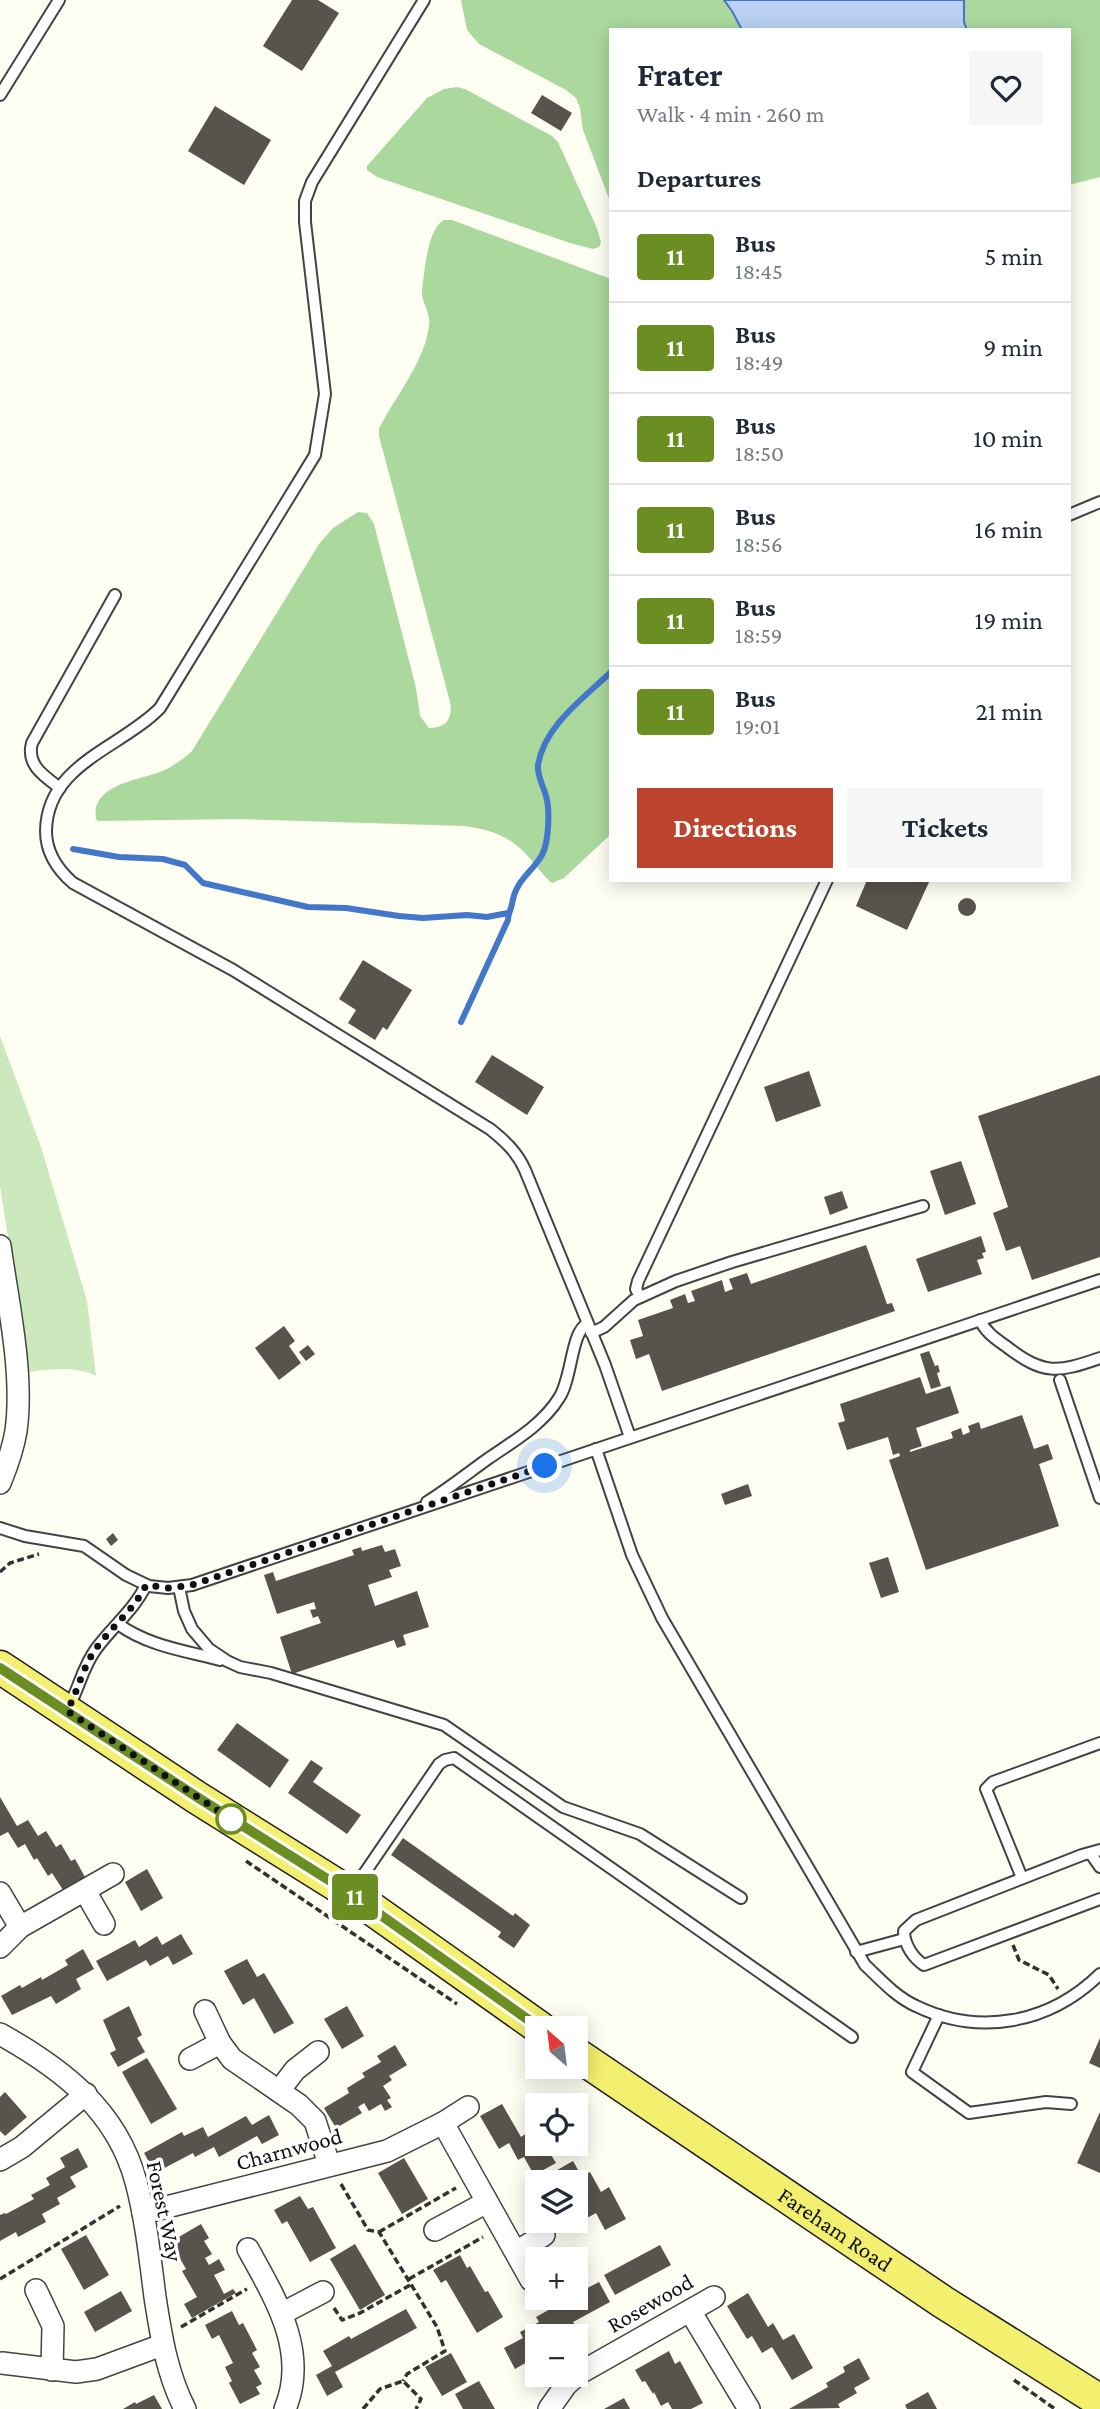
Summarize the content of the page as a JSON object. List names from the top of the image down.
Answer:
{
  "streets": {
    "main road": ["Fareham Road"],
    "street": ["Charnwood", "Forest Way", "Rosewood"]
  },
  "crossings": [
    ["Charnwood", "Forest Way"]
  ],
  "lines": ["bus line 11"],
  "north": "top left",
  "page": {
    "on_map": "11",
    "heading": [
      ["Frater", "Walk · 4 min · 260 m"],
      "Departures"
    ],
    "list": [
      {
        "mark": "11",
        "name": "Bus",
        "note": "18:45",
        "value": "5 min"
      },
      {
        "mark": "11",
        "name": "Bus",
        "note": "18:49",
        "value": "9 min"
      },
      {
        "mark": "11",
        "name": "Bus",
        "note": "18:50",
        "value": "10 min"
      },
      {
        "mark": "11",
        "name": "Bus",
        "note": "18:56",
        "value": "16 min"
      },
      {
        "mark": "11",
        "name": "Bus",
        "note": "18:59",
        "value": "19 min"
      },
      {
        "mark": "11",
        "name": "Bus",
        "note": "19:01",
        "value": "21 min"
      }
    ],
    "buttons": ["Directions", "Tickets"],
    "map_buttons": ["+", "−"]
  }
}
